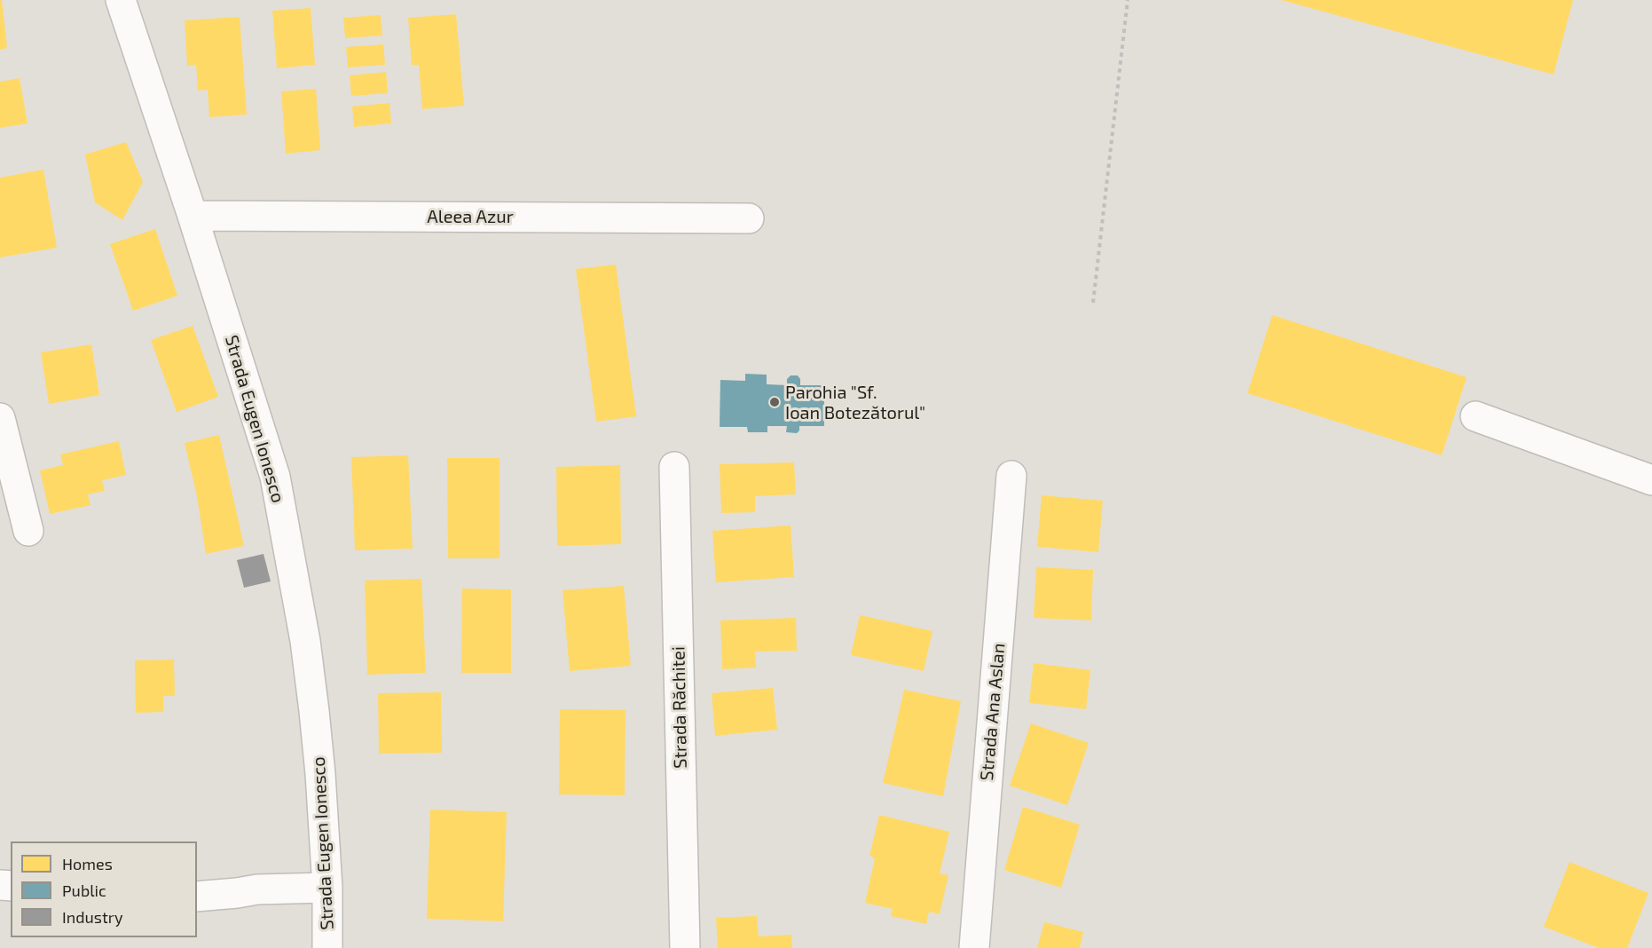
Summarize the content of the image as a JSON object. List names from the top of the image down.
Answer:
{
  "streets": {
    "street": [
      "Aleea Azur",
      "Strada Eugen Ionesco",
      "Strada Răchitei",
      "Strada Ana Aslan"
    ]
  },
  "crossings": [
    ["Aleea Azur", "Strada Eugen Ionesco"]
  ],
  "places": ["Parohia \"Sf. Ioan Botezătorul\""],
  "legend": ["Homes", "Public", "Industry"]
}
